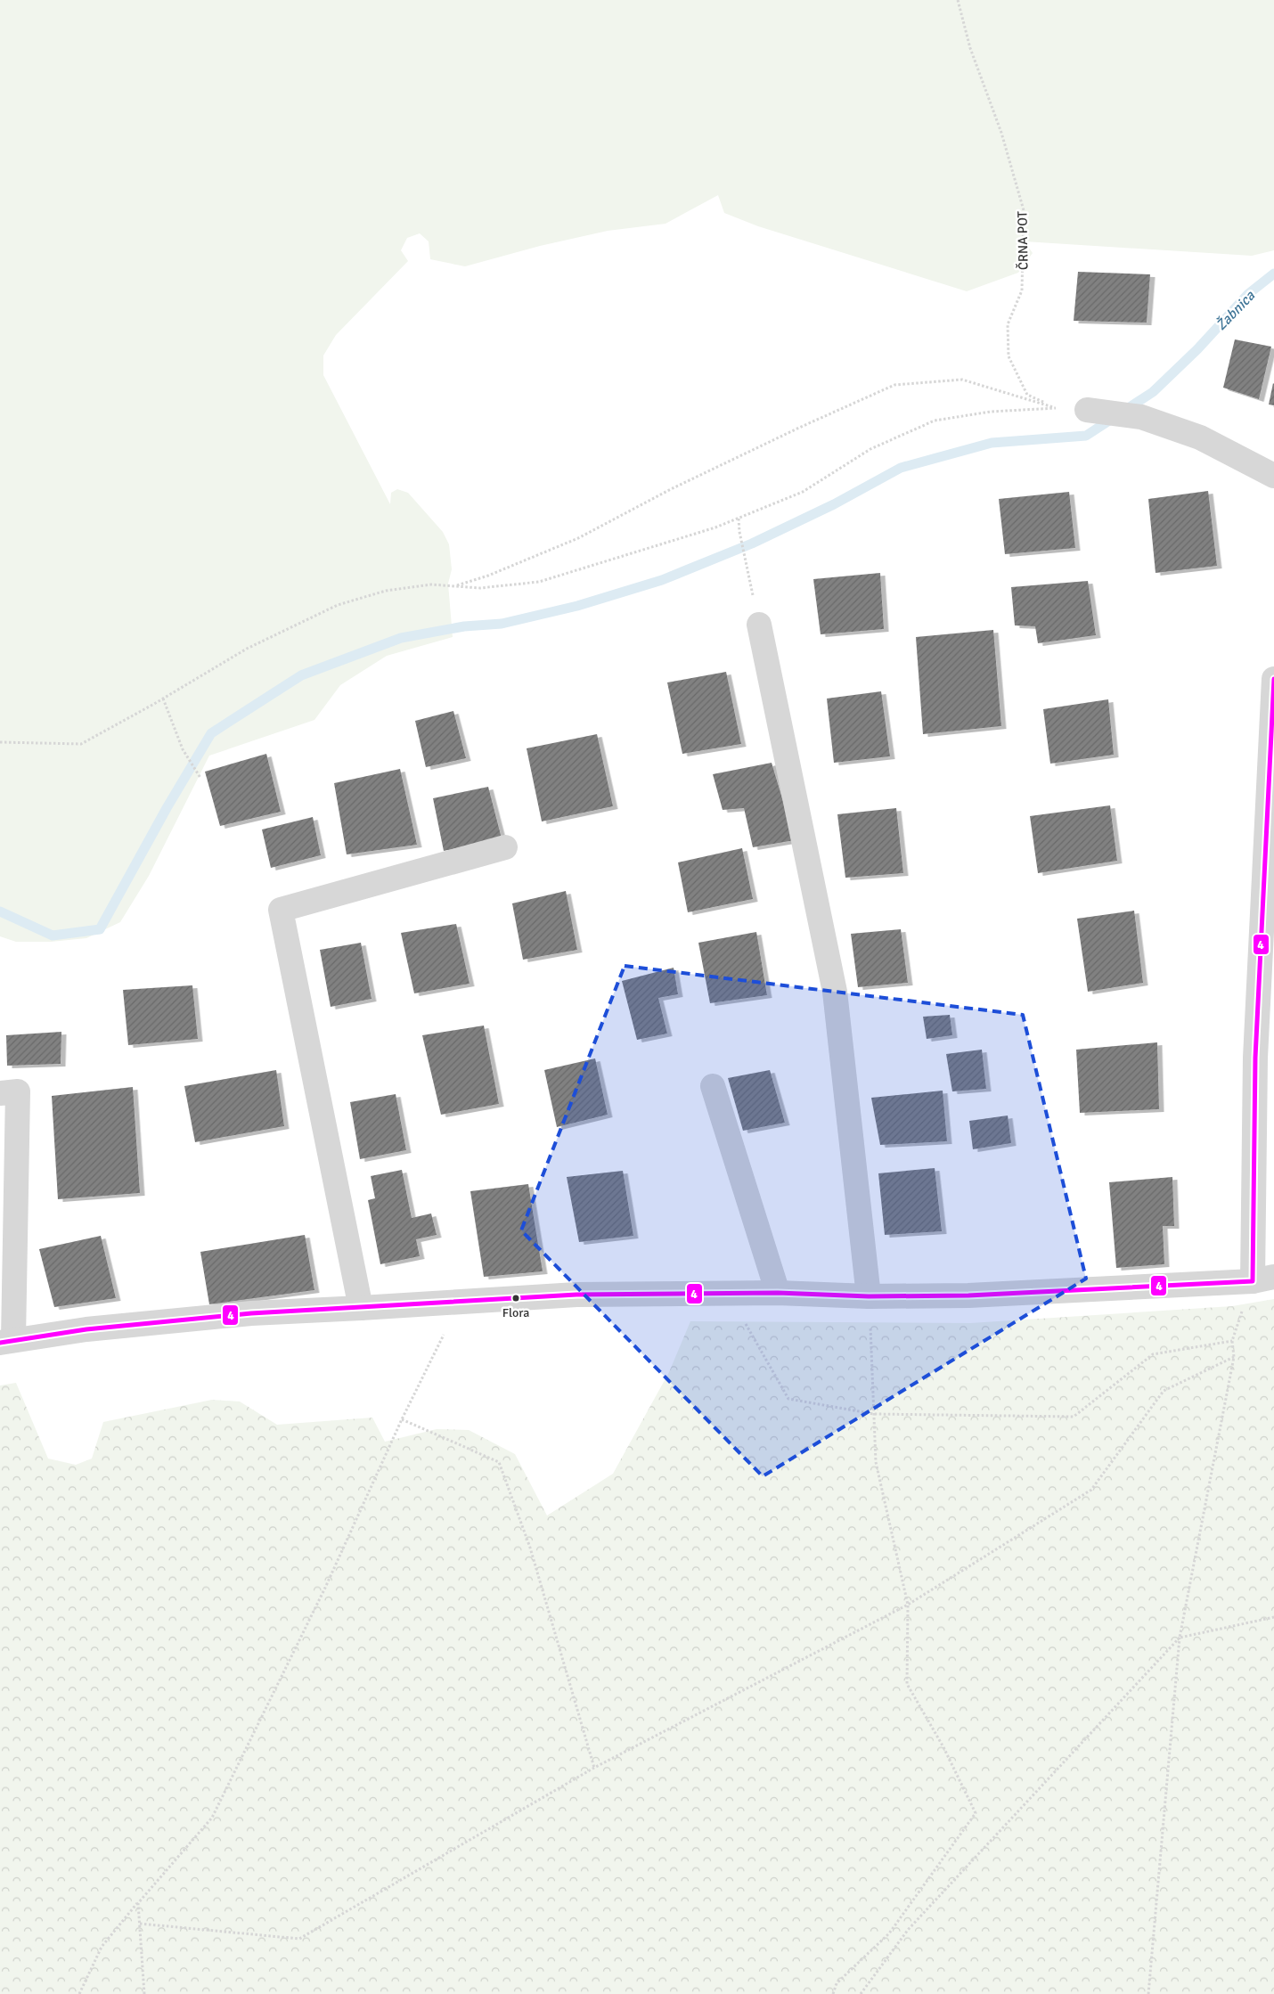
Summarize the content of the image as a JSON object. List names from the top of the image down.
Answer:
{
  "streets": {
    "path": ["ČRNA POT"]
  },
  "water": ["Žabnica"],
  "places": ["Flora"],
  "lines": ["transit line 4"]
}
